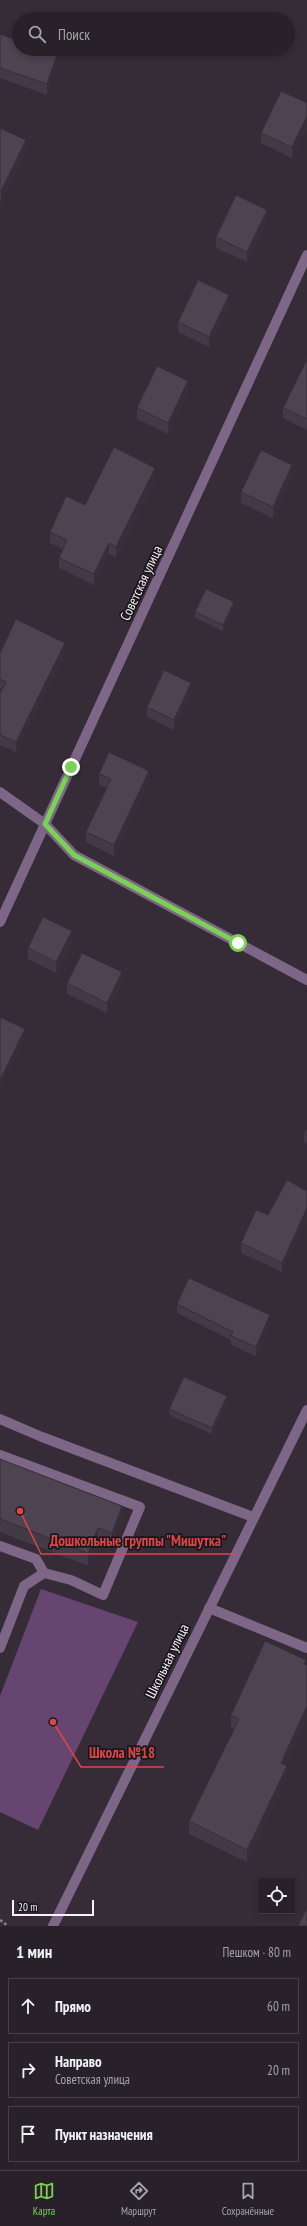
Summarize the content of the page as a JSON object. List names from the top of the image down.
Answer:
{
  "streets": {
    "street": ["Советская улица", "Школьная улица"]
  },
  "places": ["Дошкольные группы \"Мишутка\"", "Школа №18"],
  "scale_bar": "20 m",
  "page": {
    "search": "Поиск",
    "scale": "20 m",
    "heading": ["1 мин", "Пешком · 80 m"],
    "list": [
      ["Прямо", "60 m"],
      ["Направо", "Советская улица", "20 m"],
      "Пункт назначения"
    ],
    "nav": ["Карта", "Маршрут", "Сохранённые"]
  }
}
